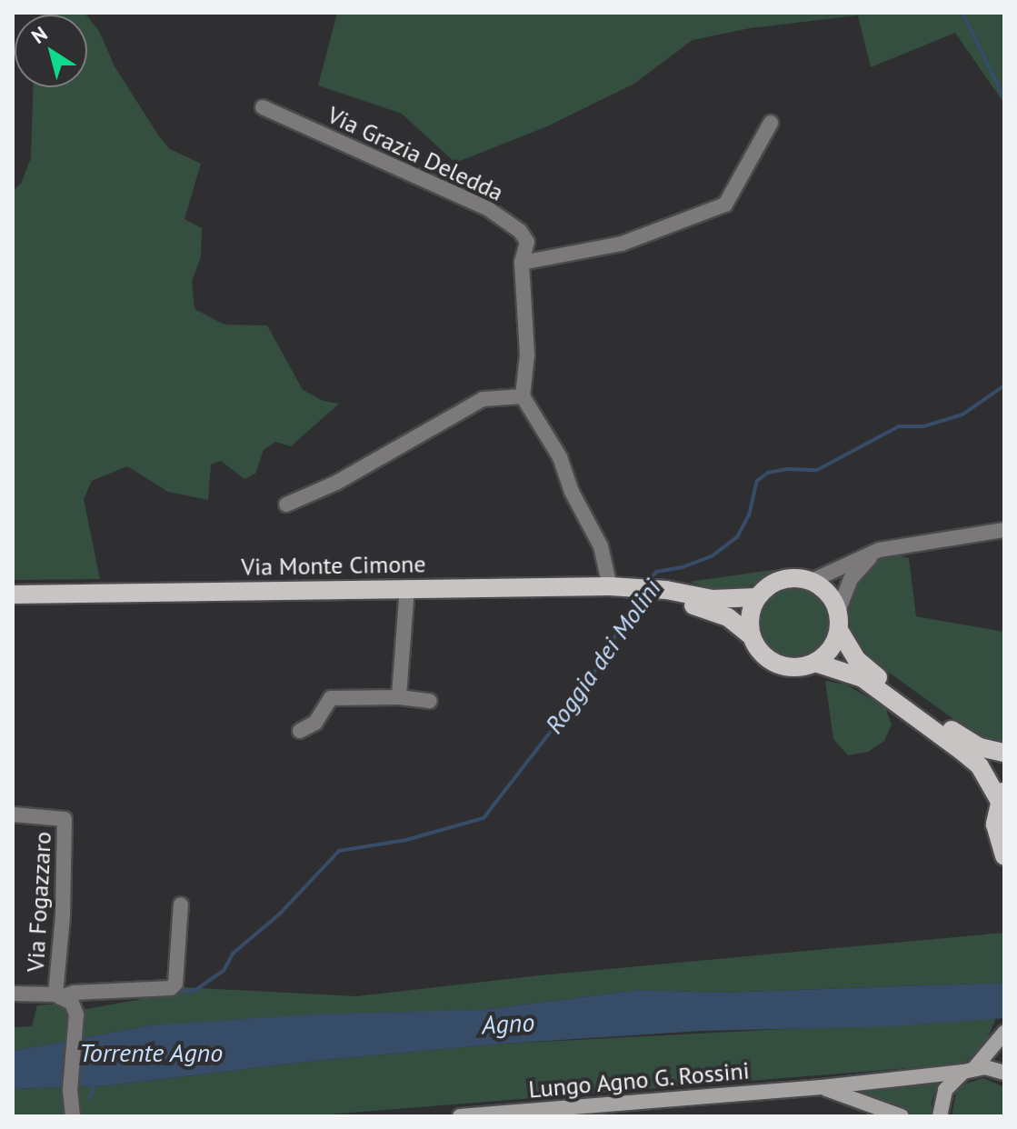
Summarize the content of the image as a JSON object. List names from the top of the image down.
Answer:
{
  "streets": {
    "main road": ["Via Monte Cimone", "Lungo Agno G. Rossini"],
    "street": ["Via Grazia Deledda", "Via Fogazzaro"]
  },
  "water": ["Roggia dei Molini", "Agno", "Torrente Agno"],
  "north": "top left"
}
